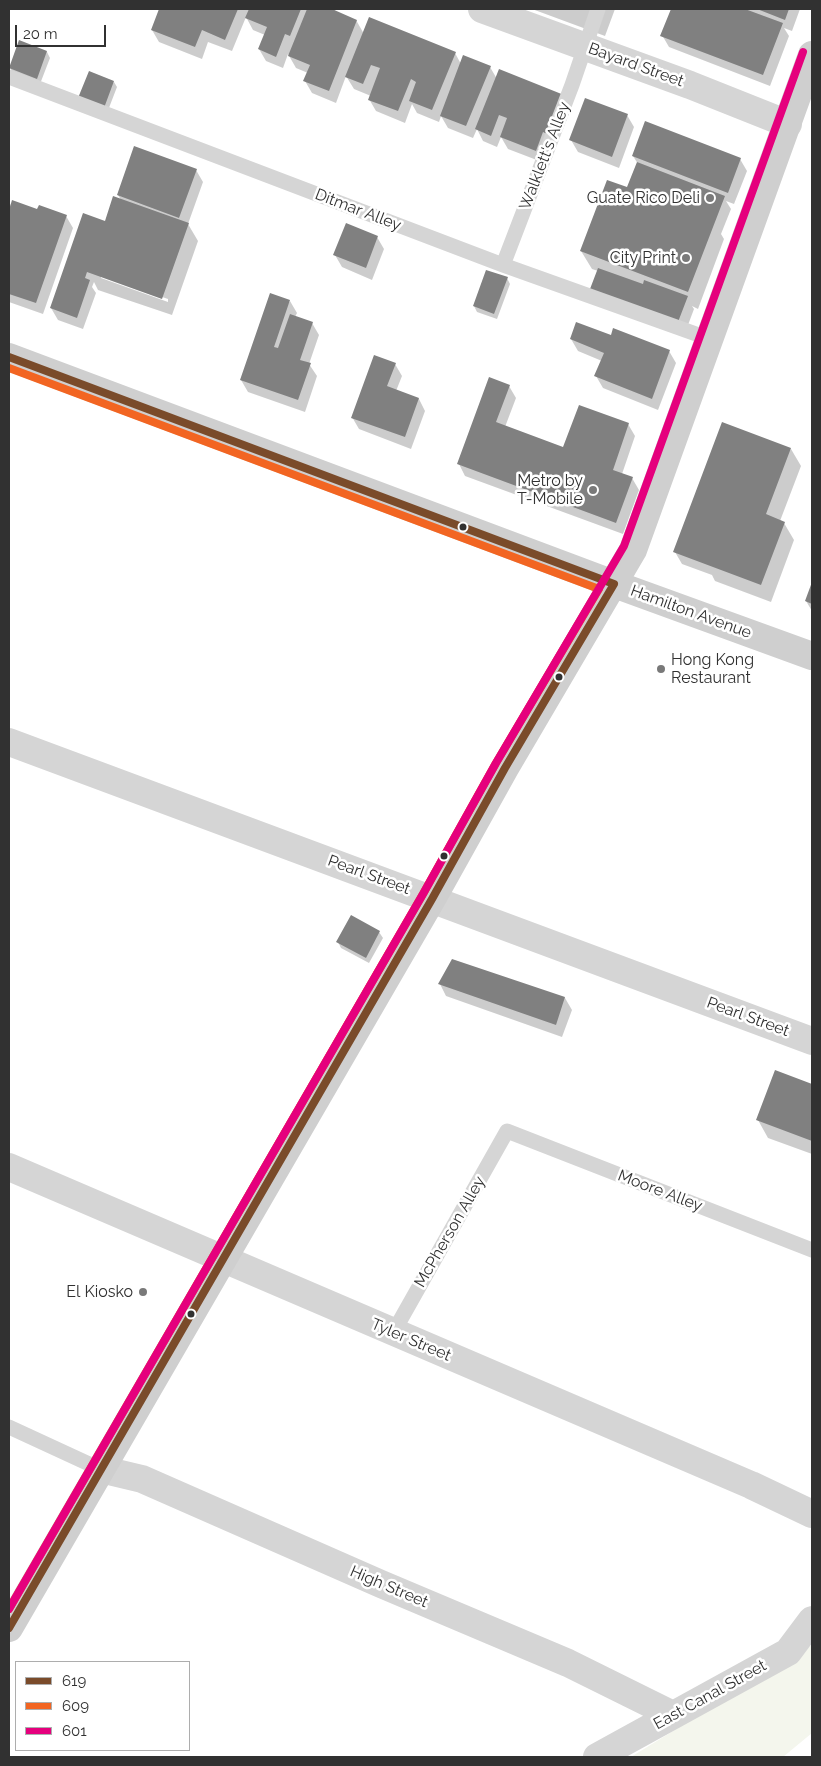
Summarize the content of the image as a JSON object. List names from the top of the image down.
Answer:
{
  "streets": {
    "street": [
      "Bayard Street",
      "Hamilton Avenue",
      "Pearl Street",
      "Tyler Street",
      "High Street",
      "East Canal Street"
    ],
    "lane": [
      "Walklett's Alley",
      "Ditmar Alley",
      "Moore Alley",
      "McPherson Alley"
    ]
  },
  "crossings": [
    ["Bayard Street", "Walklett's Alley"],
    ["Walklett's Alley", "Ditmar Alley"],
    ["Moore Alley", "McPherson Alley"],
    ["McPherson Alley", "Tyler Street"],
    ["High Street", "East Canal Street"]
  ],
  "places": [
    "Guate Rico Deli",
    "City Print",
    "Metro by T-Mobile",
    "Hong Kong Restaurant",
    "El Kiosko"
  ],
  "lines": ["transit line 601", "transit line 619", "transit line 609"],
  "legend": ["619", "609", "601"],
  "scale_bar": "20 m"
}
